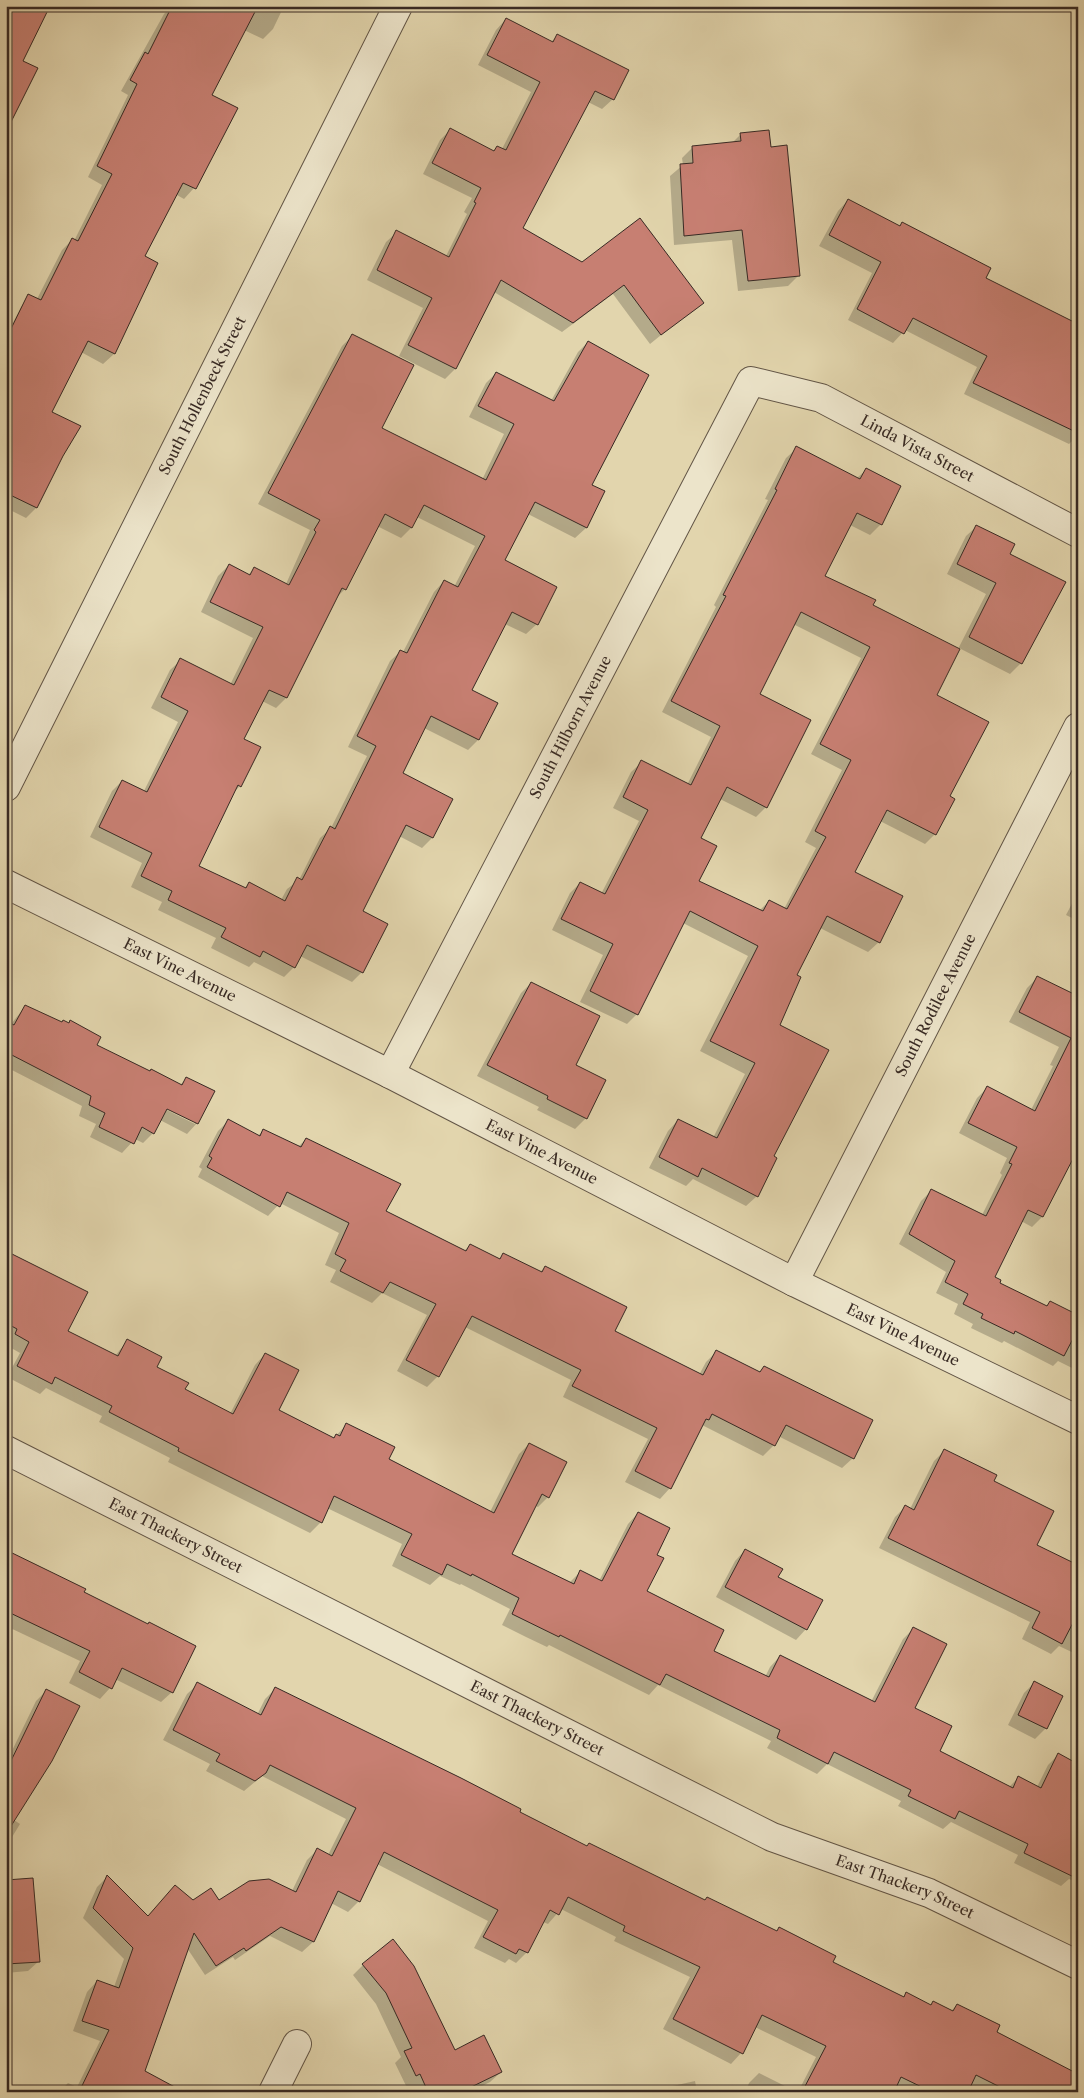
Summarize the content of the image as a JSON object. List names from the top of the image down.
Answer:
{
  "streets": {
    "street": [
      "South Hollenbeck Street",
      "Linda Vista Street",
      "South Hilborn Avenue",
      "East Vine Avenue",
      "South Rodilee Avenue",
      "East Thackery Street"
    ]
  },
  "crossings": [
    ["Linda Vista Street", "South Hilborn Avenue"],
    ["South Hilborn Avenue", "East Vine Avenue"],
    ["East Vine Avenue", "South Rodilee Avenue"]
  ]
}
